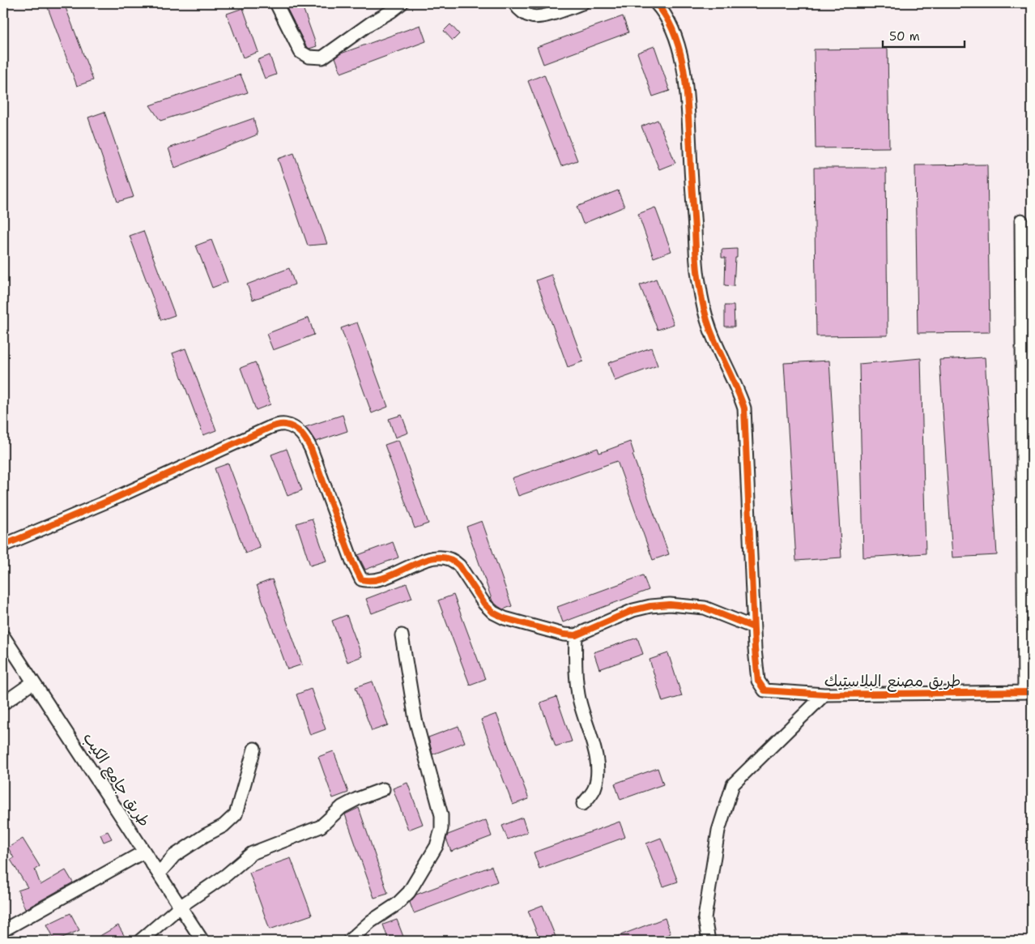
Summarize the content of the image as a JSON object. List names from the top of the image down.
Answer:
{
  "streets": {
    "street": ["طريق مصنع البلاستيك", "طريق جامع الكيب"]
  },
  "scale_bar": "50 m"
}
